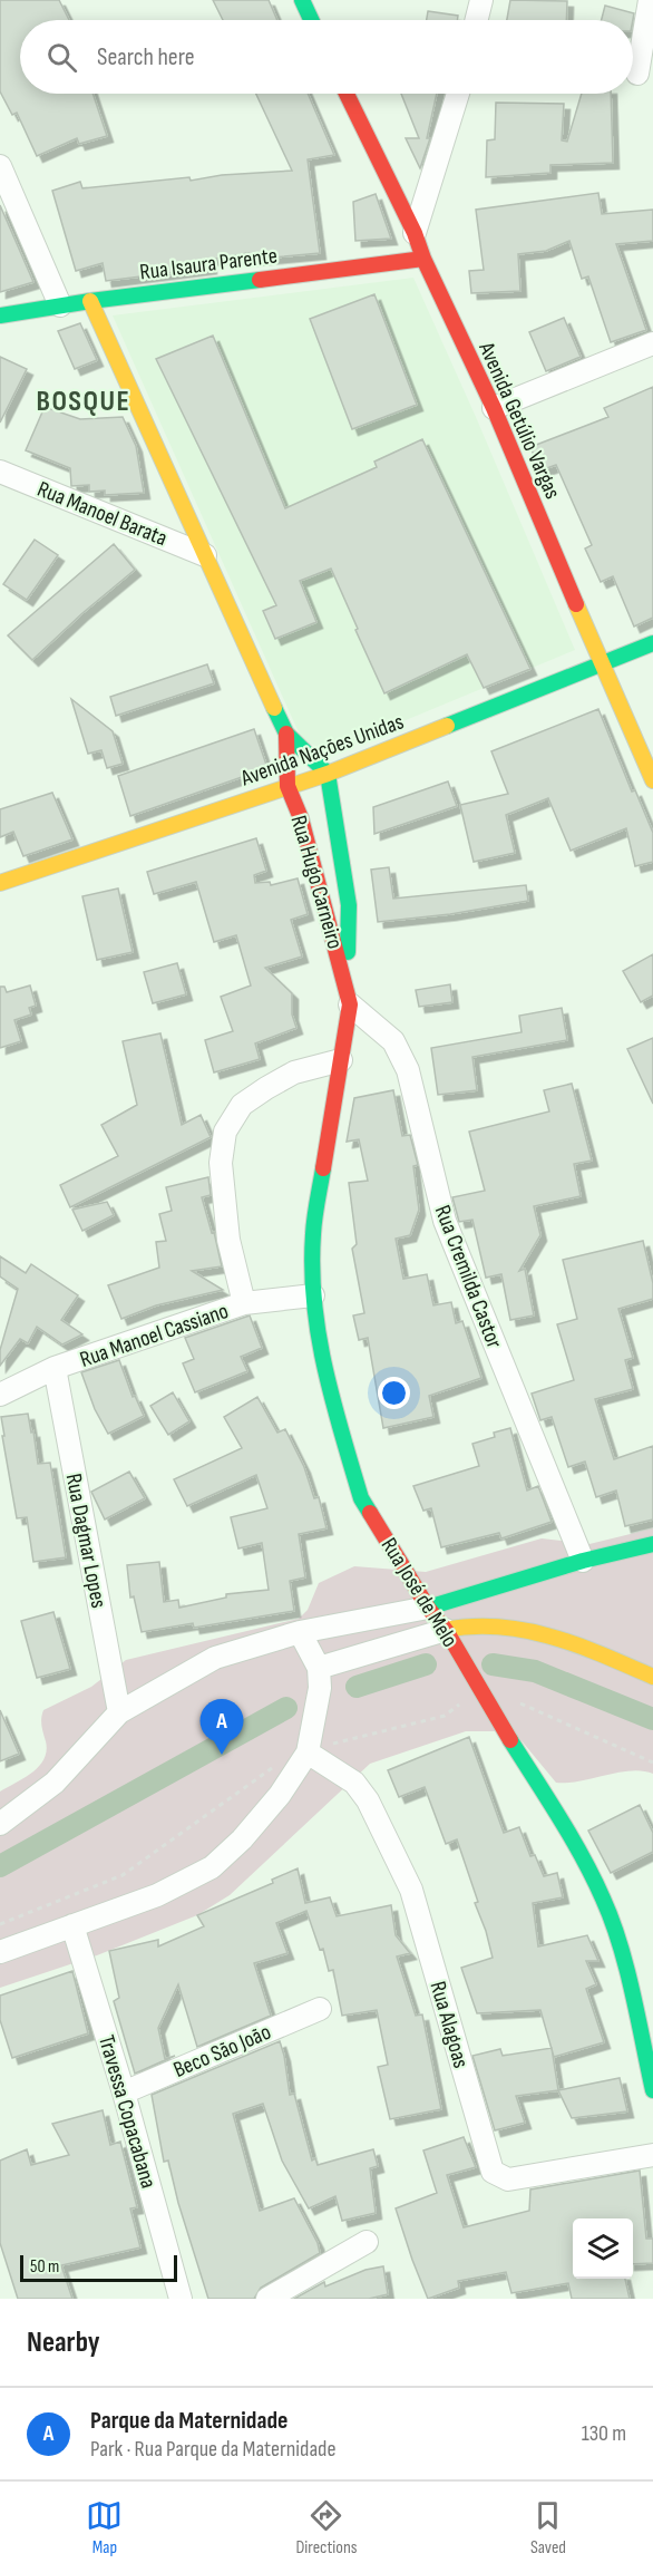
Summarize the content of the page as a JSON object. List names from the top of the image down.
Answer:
{
  "streets": {
    "street": [
      "Rua Isaura Parente",
      "Avenida Getúlio Vargas",
      "Rua Manoel Barata",
      "Avenida Nações Unidas",
      "Rua Hugo Carneiro",
      "Rua Cremilda Castor",
      "Rua Manoel Cassiano",
      "Rua Dagmar Lopes",
      "Rua José de Melo",
      "Rua Alagoas",
      "Beco São João",
      "Travessa Copacabana"
    ]
  },
  "crossings": [
    ["Rua Isaura Parente", "Avenida Getúlio Vargas"],
    ["Rua Isaura Parente", "Rua Hugo Carneiro"],
    ["Avenida Getúlio Vargas", "Avenida Nações Unidas"],
    ["Rua Manoel Barata", "Rua Hugo Carneiro"],
    ["Avenida Nações Unidas", "Rua Hugo Carneiro"],
    ["Rua Hugo Carneiro", "Rua José de Melo"],
    ["Rua Cremilda Castor", "Rua José de Melo"],
    ["Rua Manoel Cassiano", "Rua Dagmar Lopes"],
    ["Rua Manoel Cassiano", "Rua José de Melo"],
    ["Beco São João", "Travessa Copacabana"]
  ],
  "districts": ["BOSQUE"],
  "scale_bar": "50 m",
  "page": {
    "search": "Search here",
    "pins": "A",
    "scale": "50 m",
    "heading": "Nearby",
    "list": [
      {
        "mark": "A",
        "name": "Parque da Maternidade",
        "note": "Park · Rua Parque da Maternidade",
        "value": "130 m"
      }
    ],
    "nav": ["Map", "Directions", "Saved"]
  }
}
